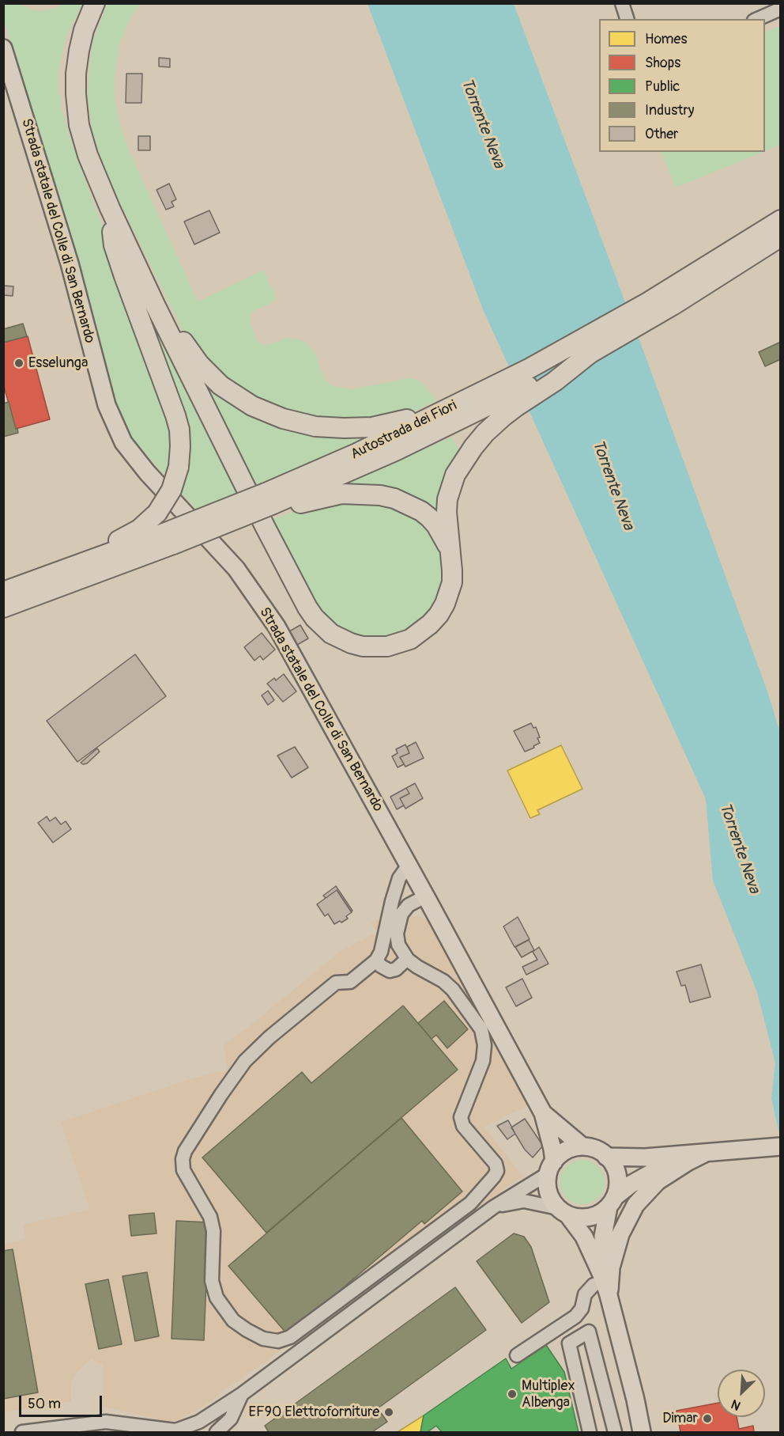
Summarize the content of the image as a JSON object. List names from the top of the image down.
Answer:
{
  "streets": {
    "highway": ["Autostrada dei Fiori"],
    "main road": ["Strada statale del Colle di San Bernardo"]
  },
  "water": ["Torrente Neva"],
  "places": [
    "Esselunga",
    "Multiplex Albenga",
    "EF90 Elettroforniture",
    "Dimar"
  ],
  "legend": [
    "Homes",
    "Shops",
    "Public",
    "Industry",
    "Other"
  ],
  "scale_bar": "50 m",
  "north": "bottom left"
}
